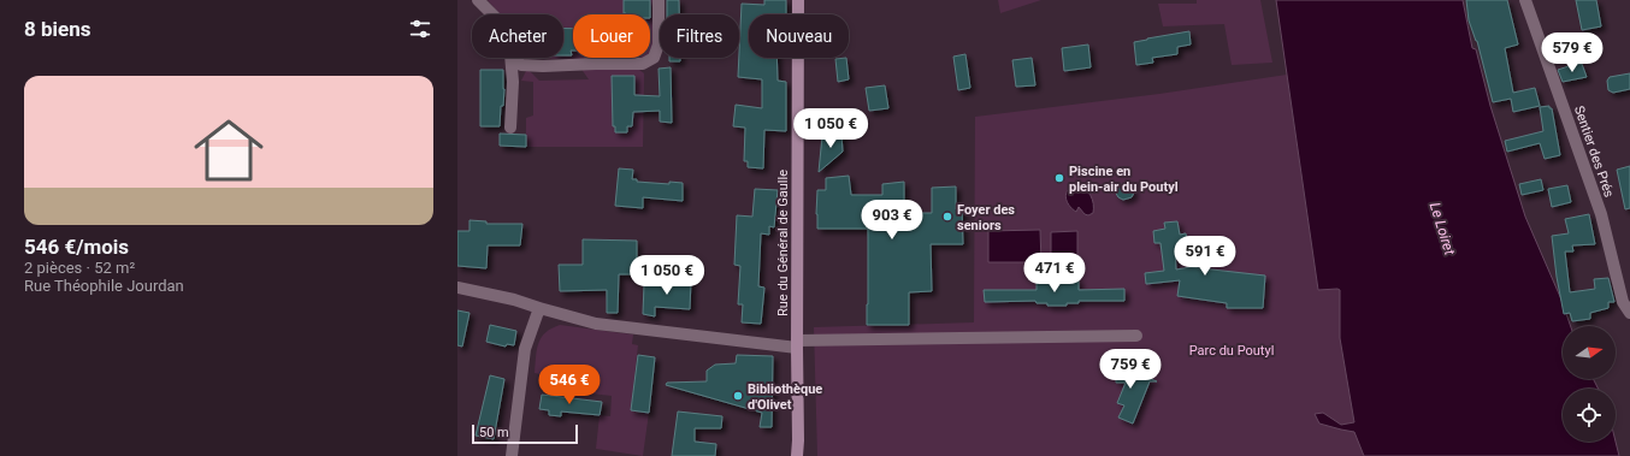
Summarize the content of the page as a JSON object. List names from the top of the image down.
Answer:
{
  "streets": {
    "main road": ["Rue du Général de Gaulle"],
    "street": ["Sentier des Prés"]
  },
  "water": ["Le Loiret"],
  "parks": ["Parc du Poutyl"],
  "places": ["Piscine en plein-air du Poutyl", "Foyer des seniors", "Bibliothèque d'Olivet"],
  "scale_bar": "50 m",
  "north": "right",
  "page": {
    "heading": "8 biens",
    "chip": [
      "Acheter",
      "Louer",
      "Filtres",
      "Nouveau"
    ],
    "price": [
      "579 €",
      "1 050 €",
      "903 €",
      "591 €",
      "471 €",
      "1 050 €",
      "759 €",
      "546 €"
    ],
    "list": [
      {
        "name": "546 €/mois",
        "note": "2 pièces · 52 m² · Rue Théophile Jourdan"
      }
    ],
    "scale": "50 m"
  }
}
